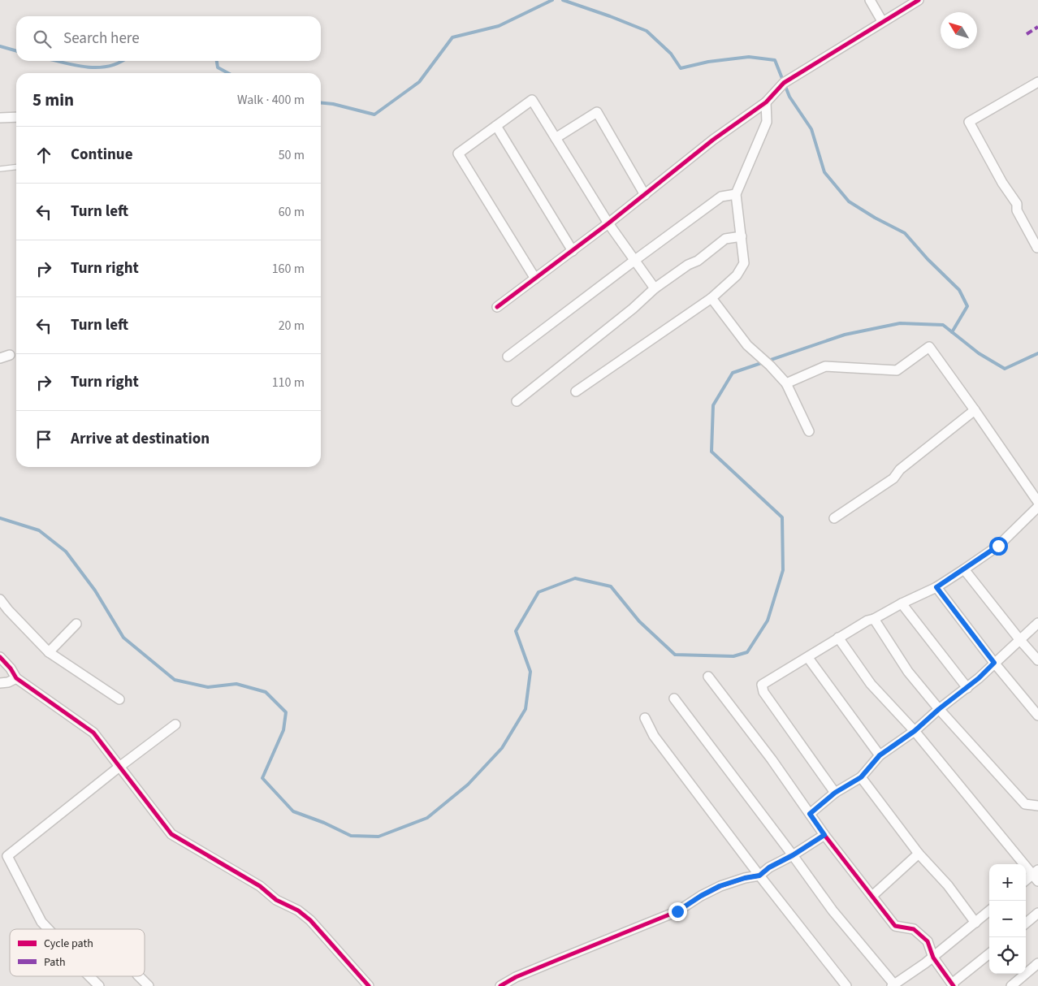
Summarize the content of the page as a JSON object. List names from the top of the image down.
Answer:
{
  "legend": ["Cycle path", "Path"],
  "north": "top left",
  "page": {
    "search": "Search here",
    "heading": ["5 min", "Walk · 400 m"],
    "list": [
      ["Continue", "50 m"],
      ["Turn left", "60 m"],
      ["Turn right", "160 m"],
      ["Turn left", "20 m"],
      ["Turn right", "110 m"],
      "Arrive at destination"
    ],
    "map_buttons": ["+", "−"]
  }
}
